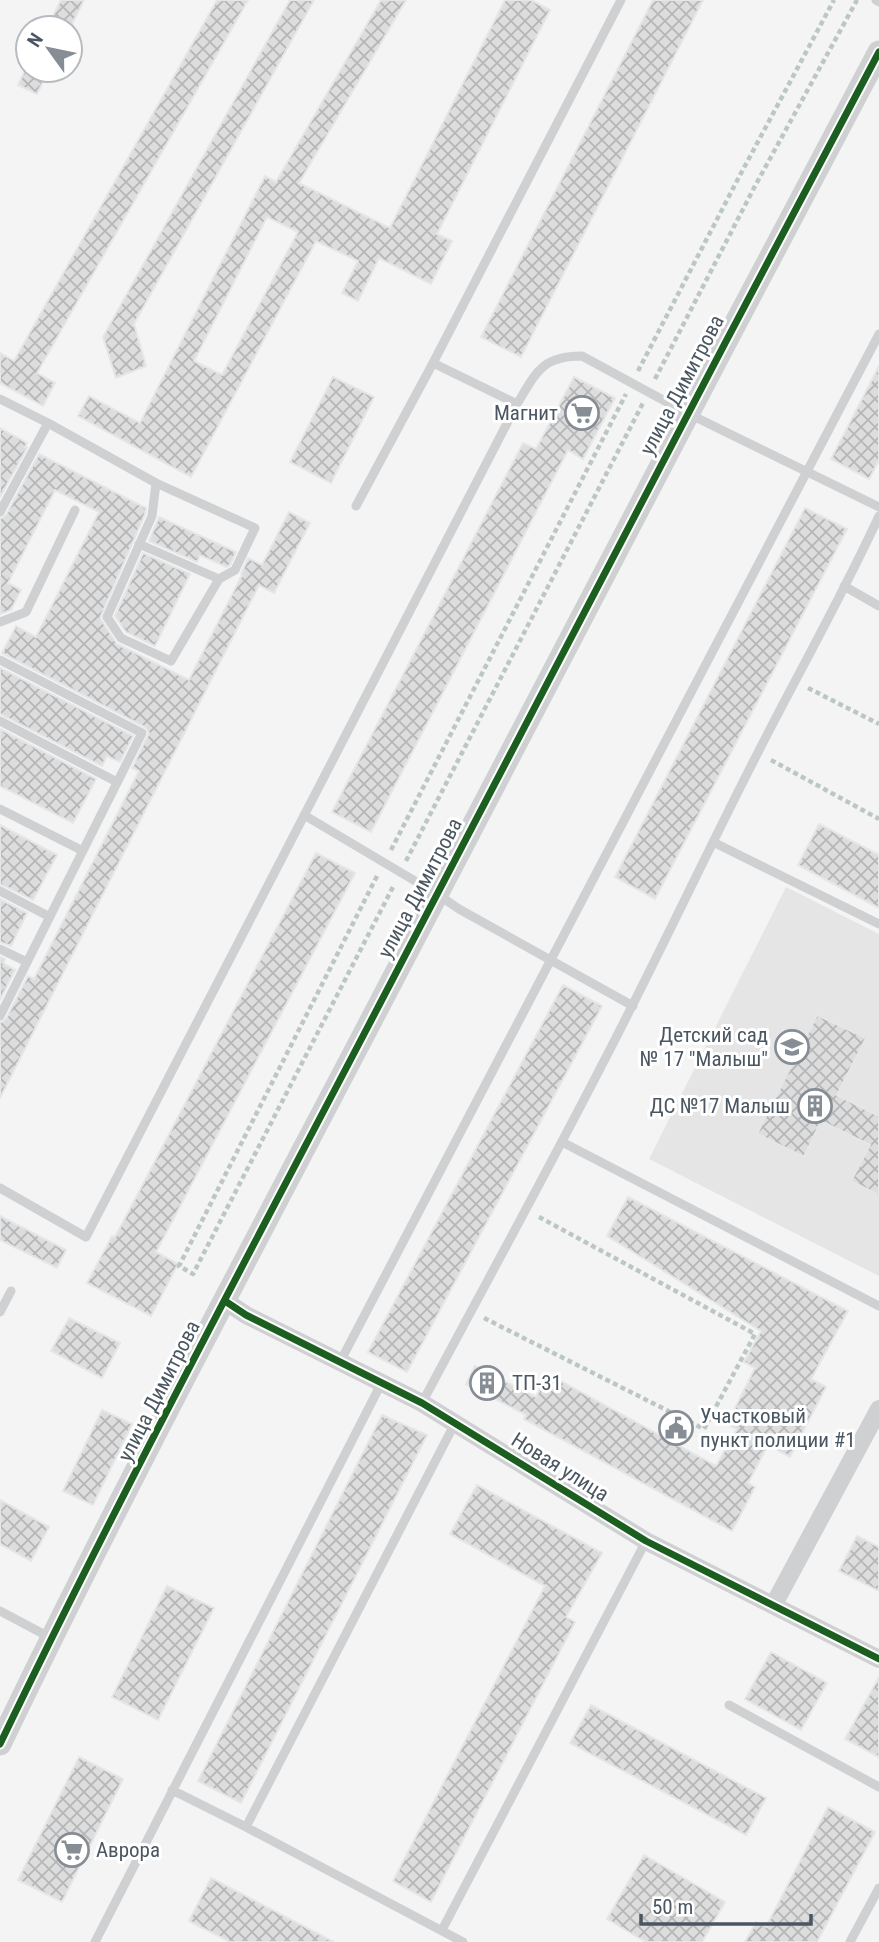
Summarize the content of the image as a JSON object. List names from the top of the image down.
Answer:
{
  "streets": {
    "street": ["улица Димитрова", "Новая улица"]
  },
  "crossings": [
    ["улица Димитрова", "Новая улица"]
  ],
  "places": {
    "supermarket": ["Магнит", "Аврора"],
    "school or university": ["Детский сад № 17 \"Малыш\""],
    "building": ["ДС №17 Малыш", "ТП-31"],
    "public building": ["Участковый пункт полиции #1"]
  },
  "scale_bar": "50 m",
  "north": "top left"
}
